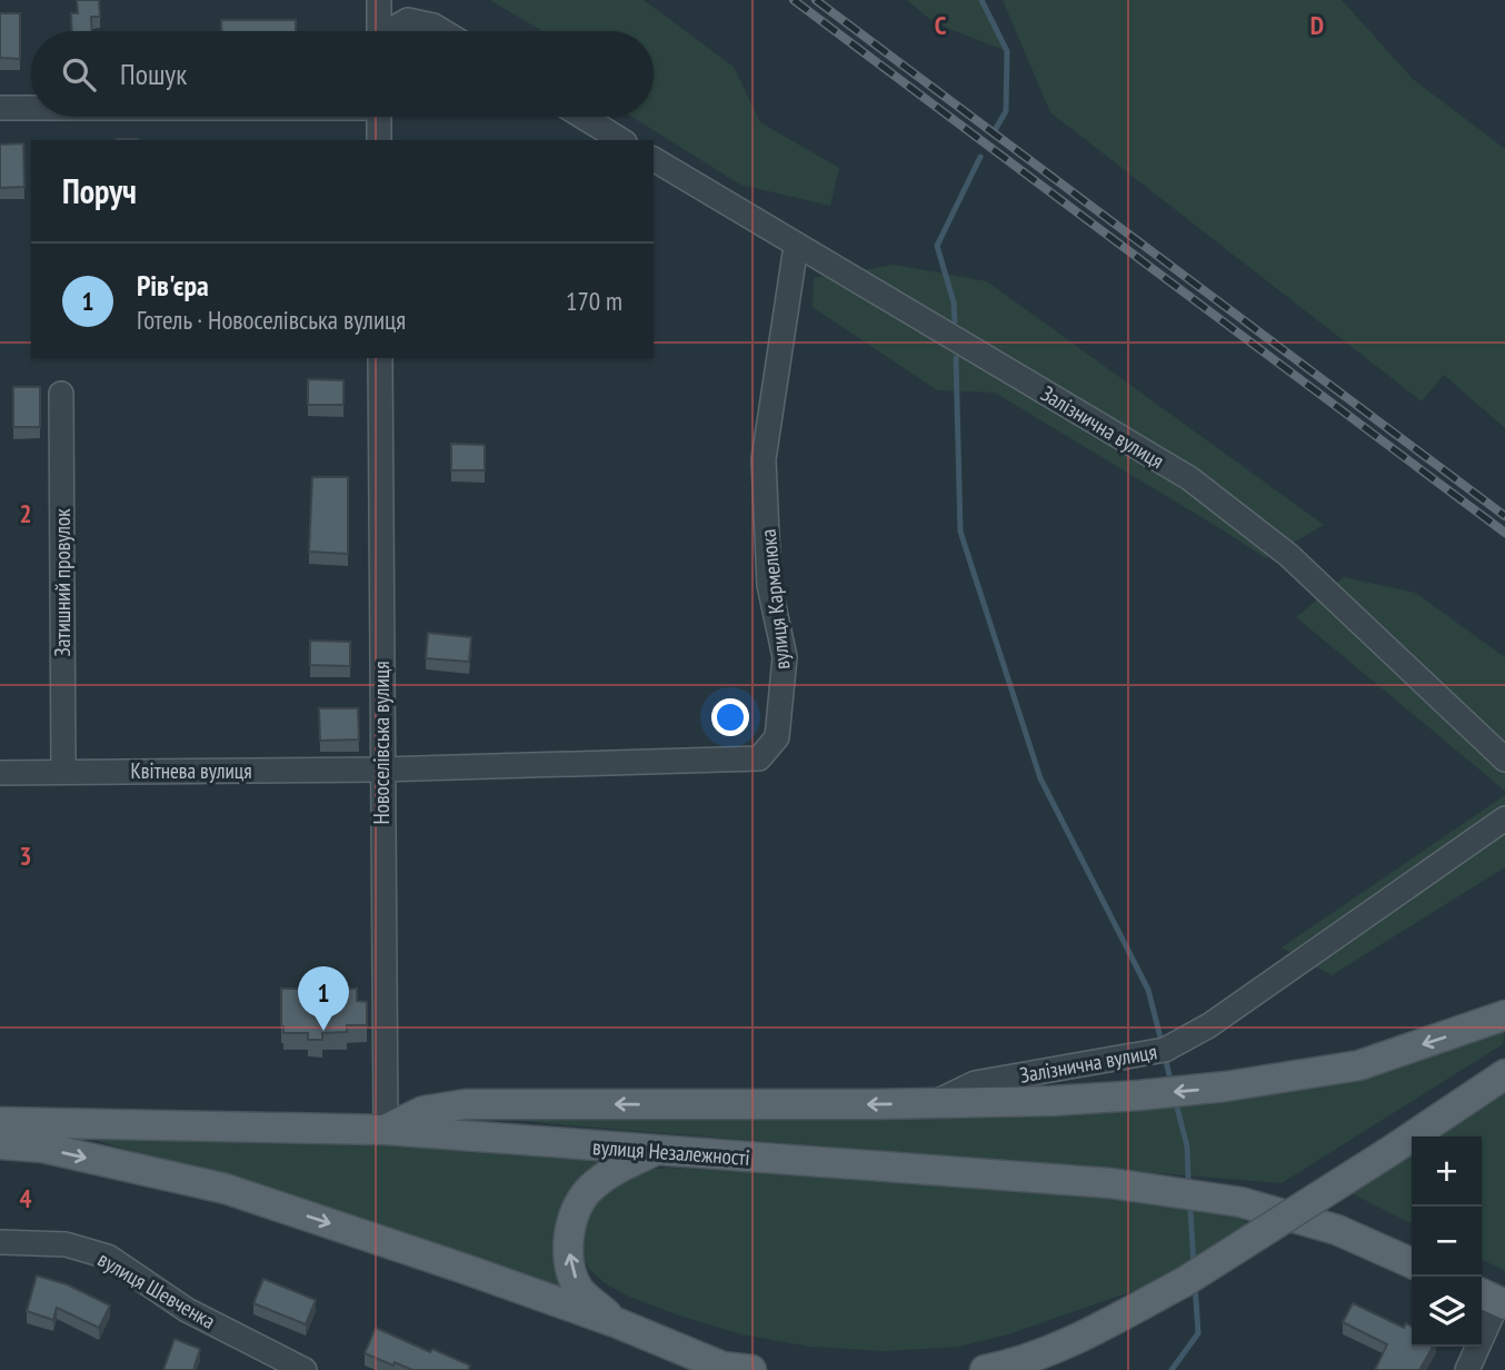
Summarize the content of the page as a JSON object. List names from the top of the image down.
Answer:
{
  "streets": {
    "main road": ["вулиця Незалежності"],
    "street": [
      "Залізнична вулиця",
      "Затишний провулок",
      "вулиця Кармелюка",
      "Новоселівська вулиця",
      "Квітнева вулиця",
      "вулиця Шевченка"
    ]
  },
  "crossings": [
    ["Залізнична вулиця", "вулиця Кармелюка"],
    ["Затишний провулок", "Квітнева вулиця"],
    ["вулиця Кармелюка", "Новоселівська вулиця"],
    ["вулиця Кармелюка", "Квітнева вулиця"],
    ["Новоселівська вулиця", "Квітнева вулиця"],
    ["Новоселівська вулиця", "вулиця Незалежності"]
  ],
  "page": {
    "search": "Пошук",
    "heading": "Поруч",
    "list": [
      {
        "mark": "1",
        "name": "Рів'єра",
        "note": "Готель · Новоселівська вулиця",
        "value": "170 m"
      }
    ],
    "pins": "1",
    "map_buttons": ["+", "−"]
  },
  "grid": {
    "columns": ["C", "D"],
    "rows": ["2", "3", "4"]
  }
}
